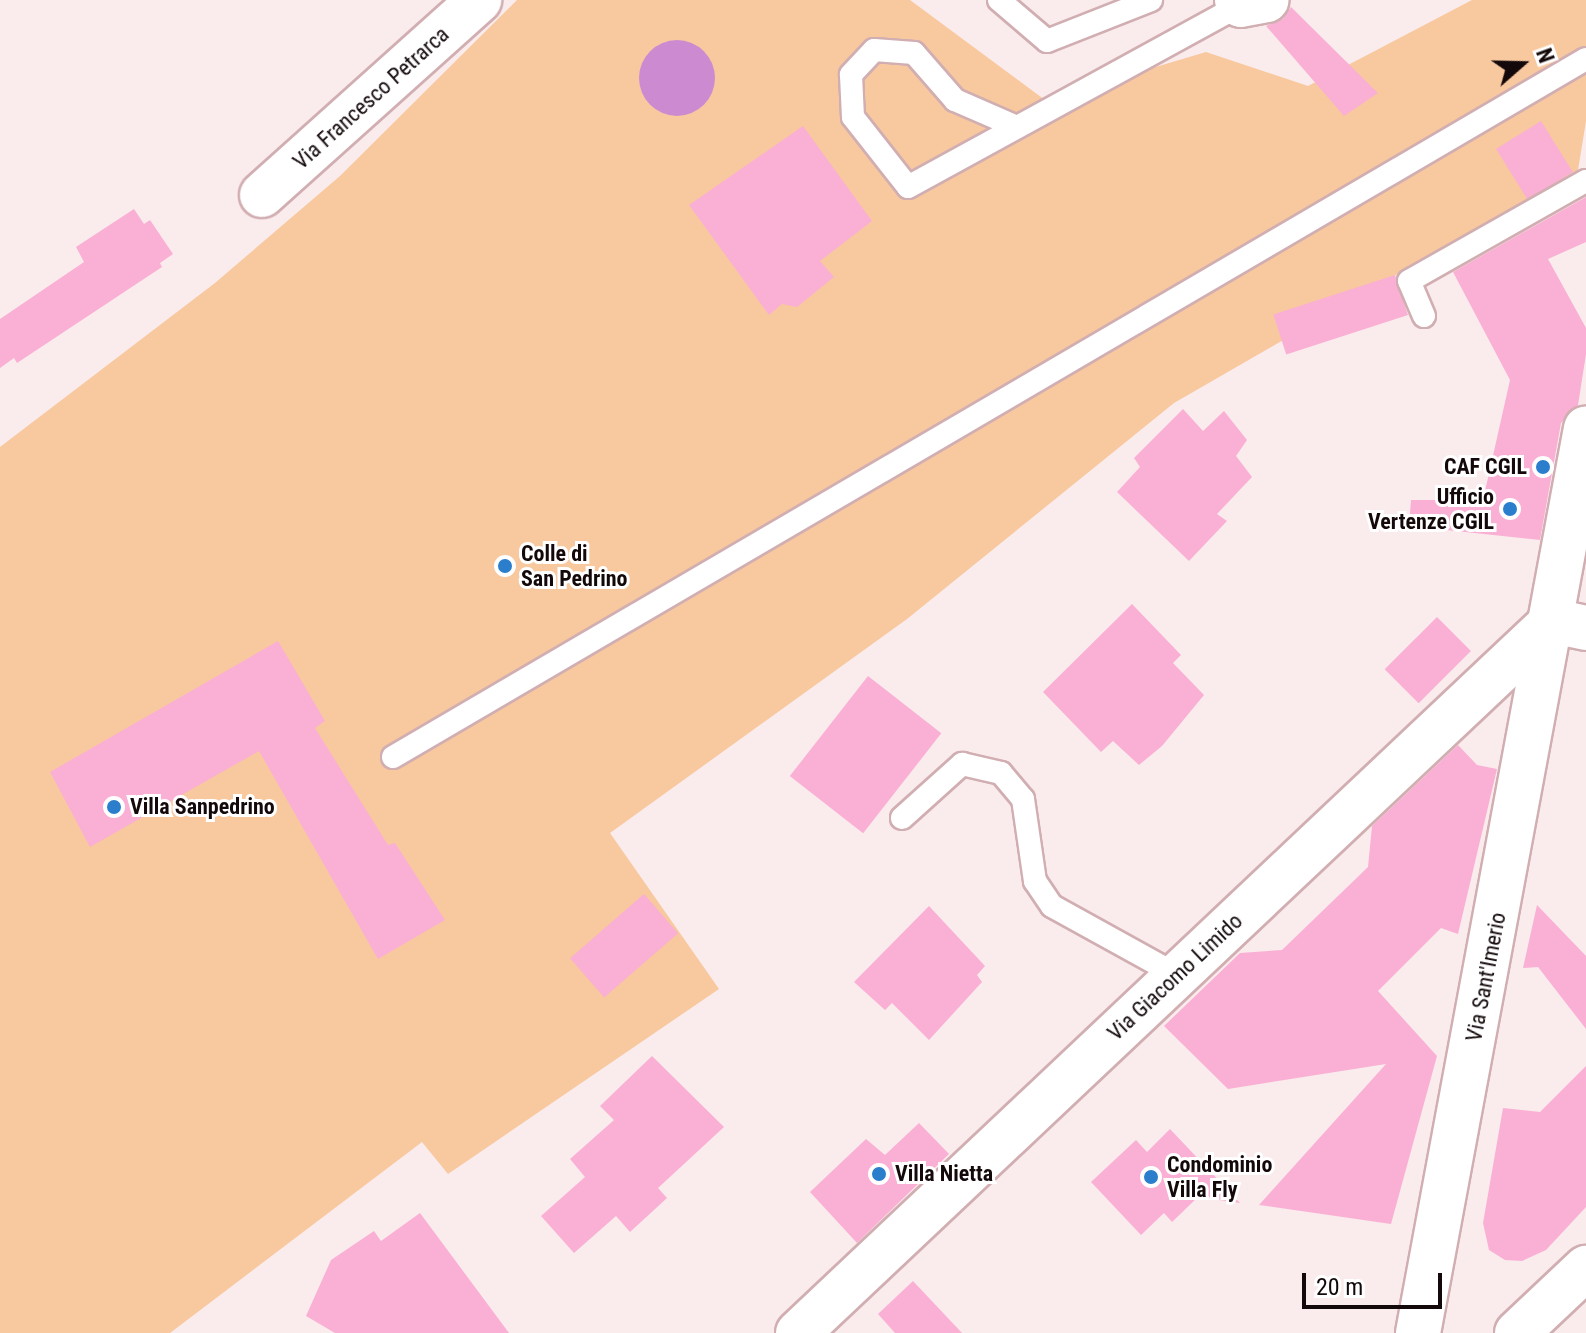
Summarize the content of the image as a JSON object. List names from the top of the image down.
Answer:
{
  "streets": {
    "street": ["Via Francesco Petrarca", "Via Giacomo Limido", "Via Sant'Imerio"]
  },
  "crossings": [
    ["Via Giacomo Limido", "Via Sant'Imerio"]
  ],
  "places": [
    "CAF CGIL",
    "Ufficio Vertenze CGIL",
    "Colle di San Pedrino",
    "Villa Sanpedrino",
    "Villa Nietta",
    "Condominio Villa Fly"
  ],
  "scale_bar": "20 m",
  "north": "right"
}
